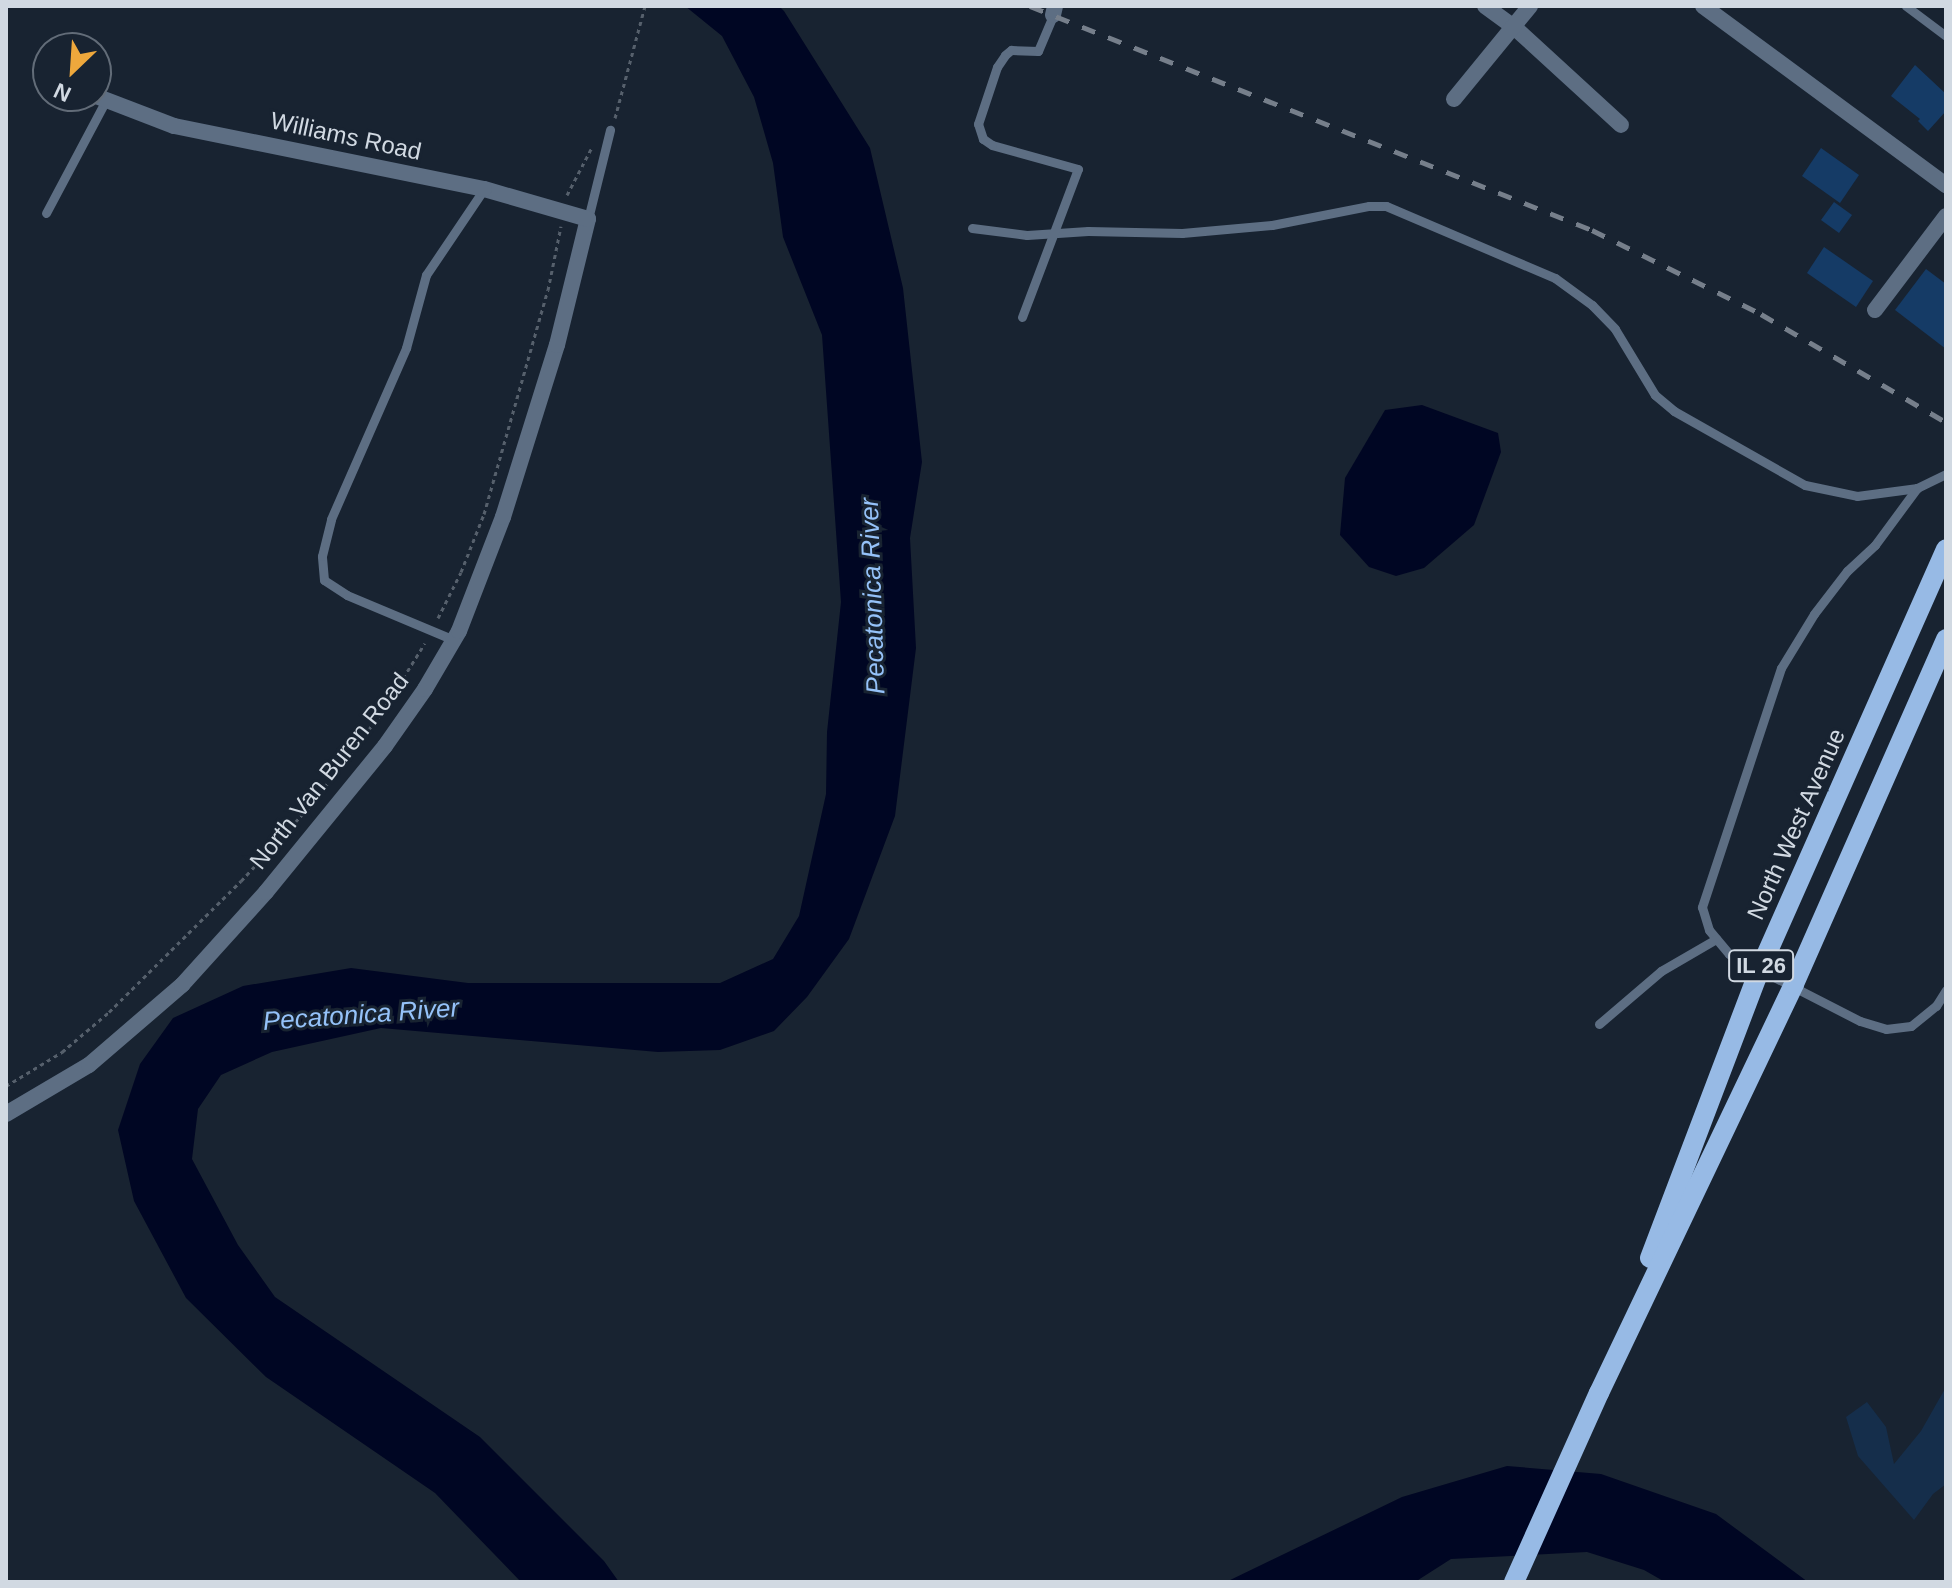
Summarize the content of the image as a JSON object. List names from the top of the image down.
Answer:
{
  "streets": {
    "main road": ["North West Avenue", "IL 26"],
    "street": ["Williams Road", "North Van Buren Road"]
  },
  "crossings": [
    ["Williams Road", "North Van Buren Road"]
  ],
  "water": ["Pecatonica River"],
  "north": "bottom left"
}
